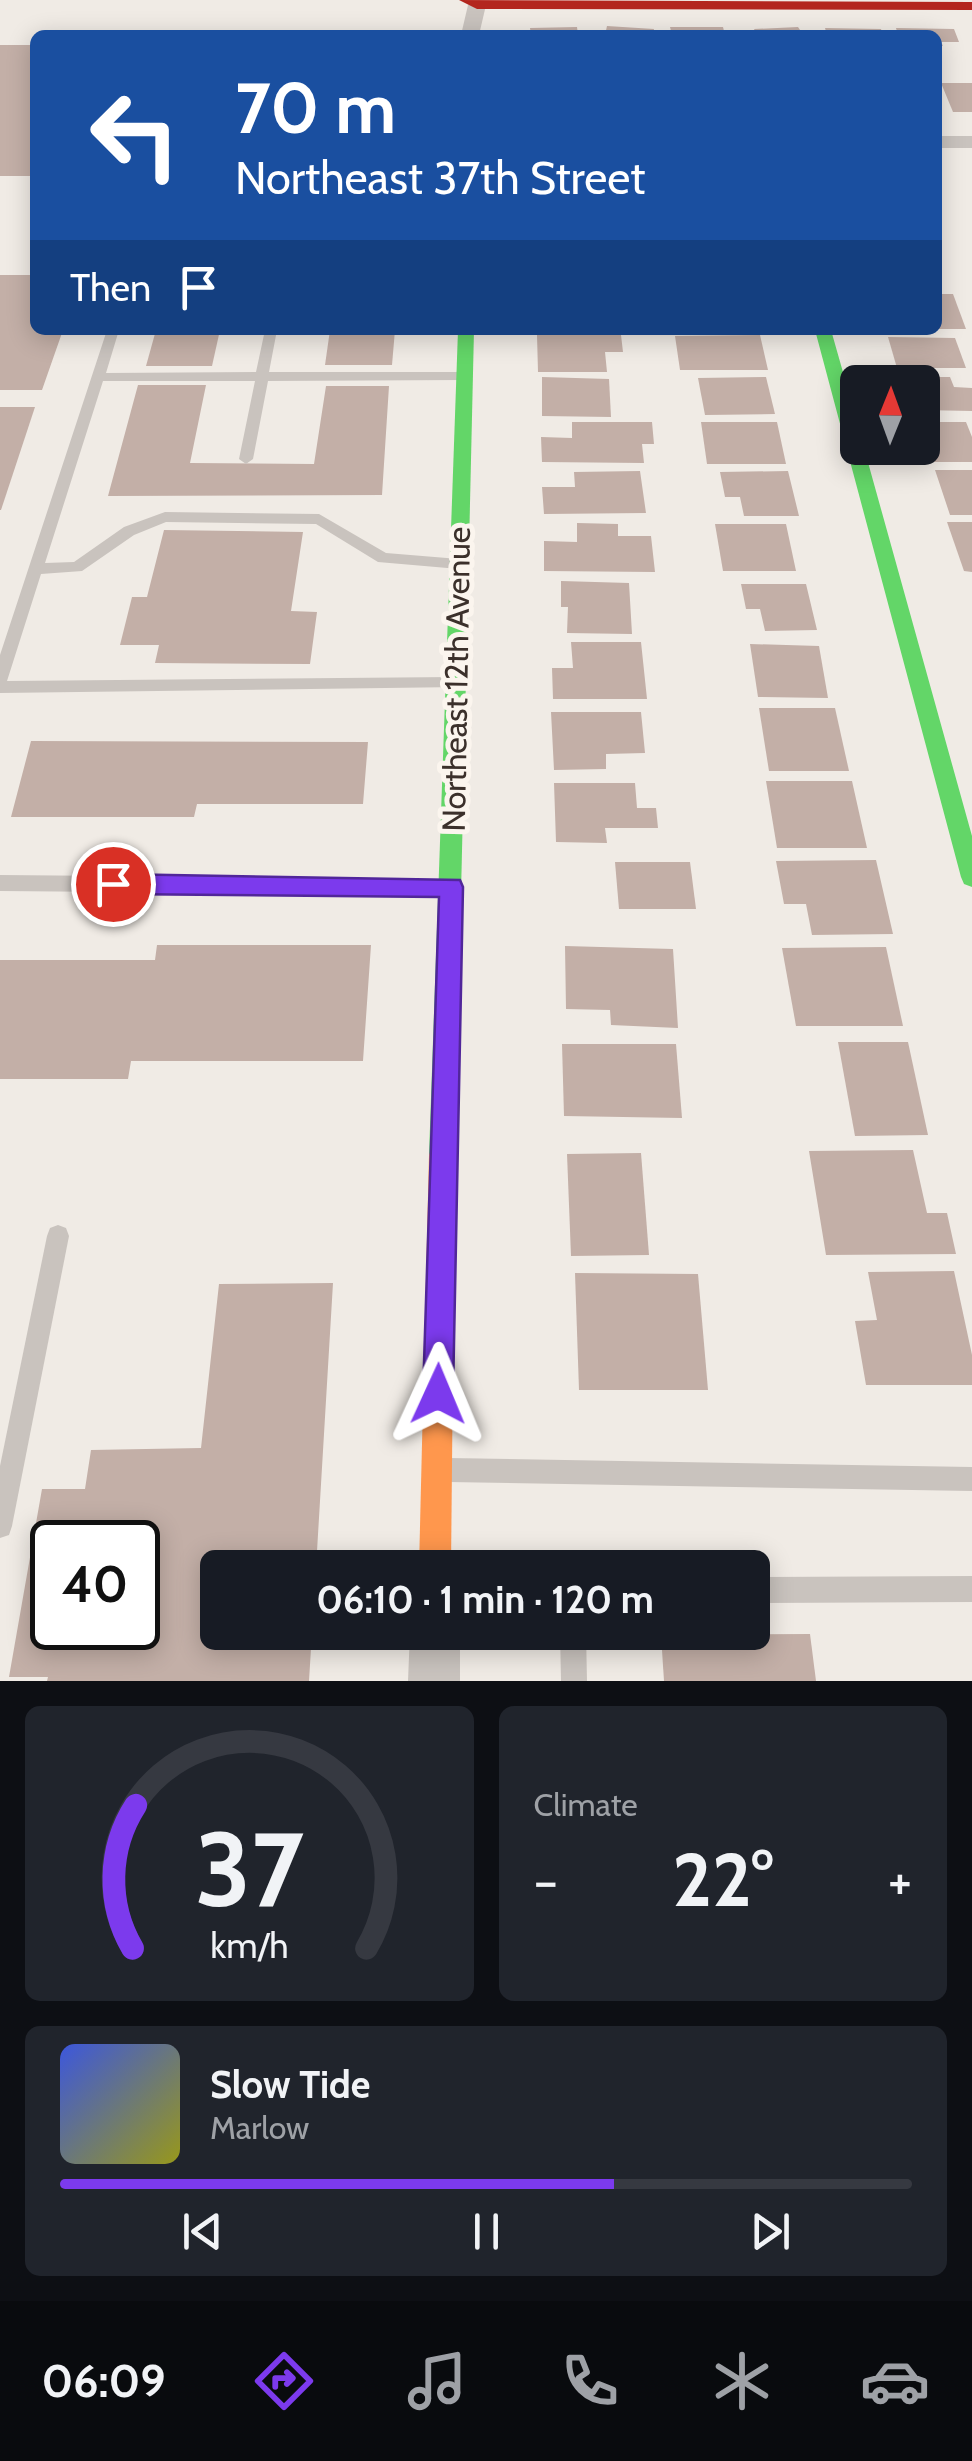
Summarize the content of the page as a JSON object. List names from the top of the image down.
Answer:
{
  "streets": {
    "street": ["Northeast 12th Avenue"]
  },
  "north": "top",
  "page": {
    "turn": ["70 m", "Northeast 37th Street"],
    "then": "Then",
    "limit": "40",
    "trip": "06:10 · 1 min · 120 m",
    "tile": "Climate",
    "heat": ["−", "22°", "+"],
    "song": ["Slow Tide", "Marlow"],
    "tabs": "06:09",
    "gauge": ["37", "km/h"]
  }
}
